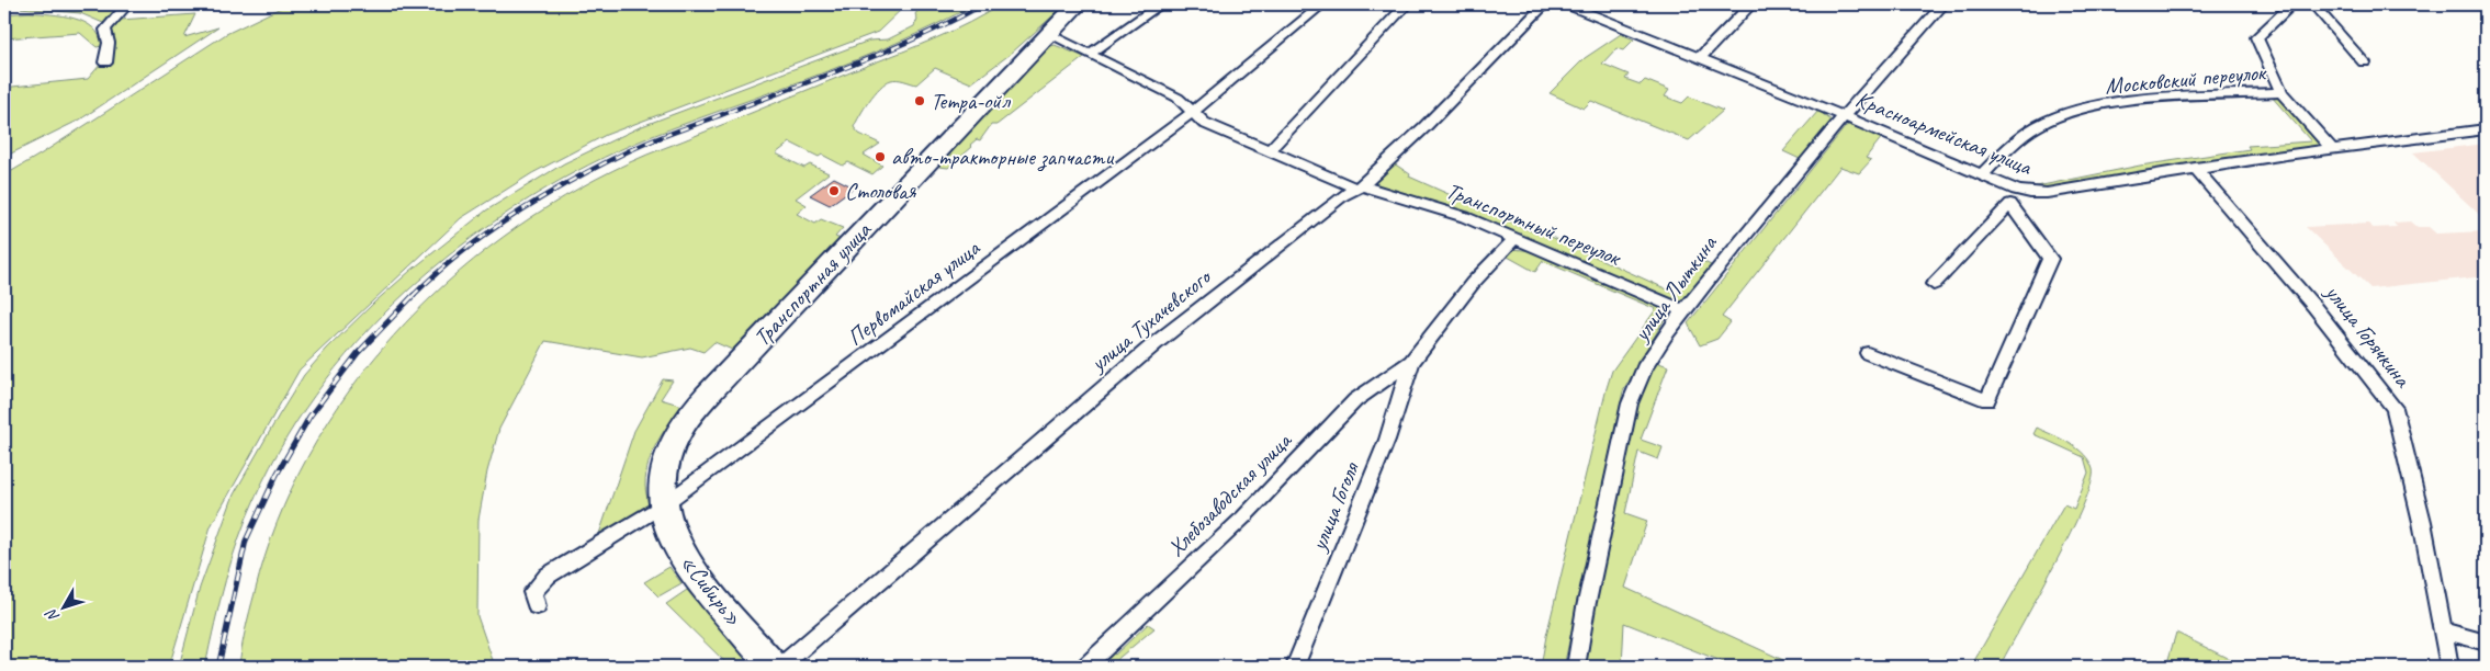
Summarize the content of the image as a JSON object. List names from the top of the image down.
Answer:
{
  "streets": {
    "highway": ["Транспортная улица", "«Сибирь»"],
    "street": [
      "Московский переулок",
      "Красноармейская улица",
      "Транспортный переулок",
      "улица Лыткина",
      "Первомайская улица",
      "улица Тухачевского",
      "улица Горячкина",
      "Хлебозаводская улица",
      "улица Гоголя"
    ]
  },
  "crossings": [
    ["Московский переулок", "Красноармейская улица"],
    ["Красноармейская улица", "улица Лыткина"],
    ["Красноармейская улица", "улица Горячкина"],
    ["Транспортный переулок", "Транспортная улица"],
    ["Транспортный переулок", "улица Лыткина"],
    ["Транспортный переулок", "Первомайская улица"],
    ["Транспортный переулок", "улица Тухачевского"],
    ["Транспортная улица", "Первомайская улица"],
    ["Транспортная улица", "«Сибирь»"],
    ["Первомайская улица", "«Сибирь»"],
    ["Хлебозаводская улица", "улица Гоголя"]
  ],
  "places": ["Тетра-ойл", "авто-тракторные запчасти", "Столовая"],
  "north": "bottom left"
}
